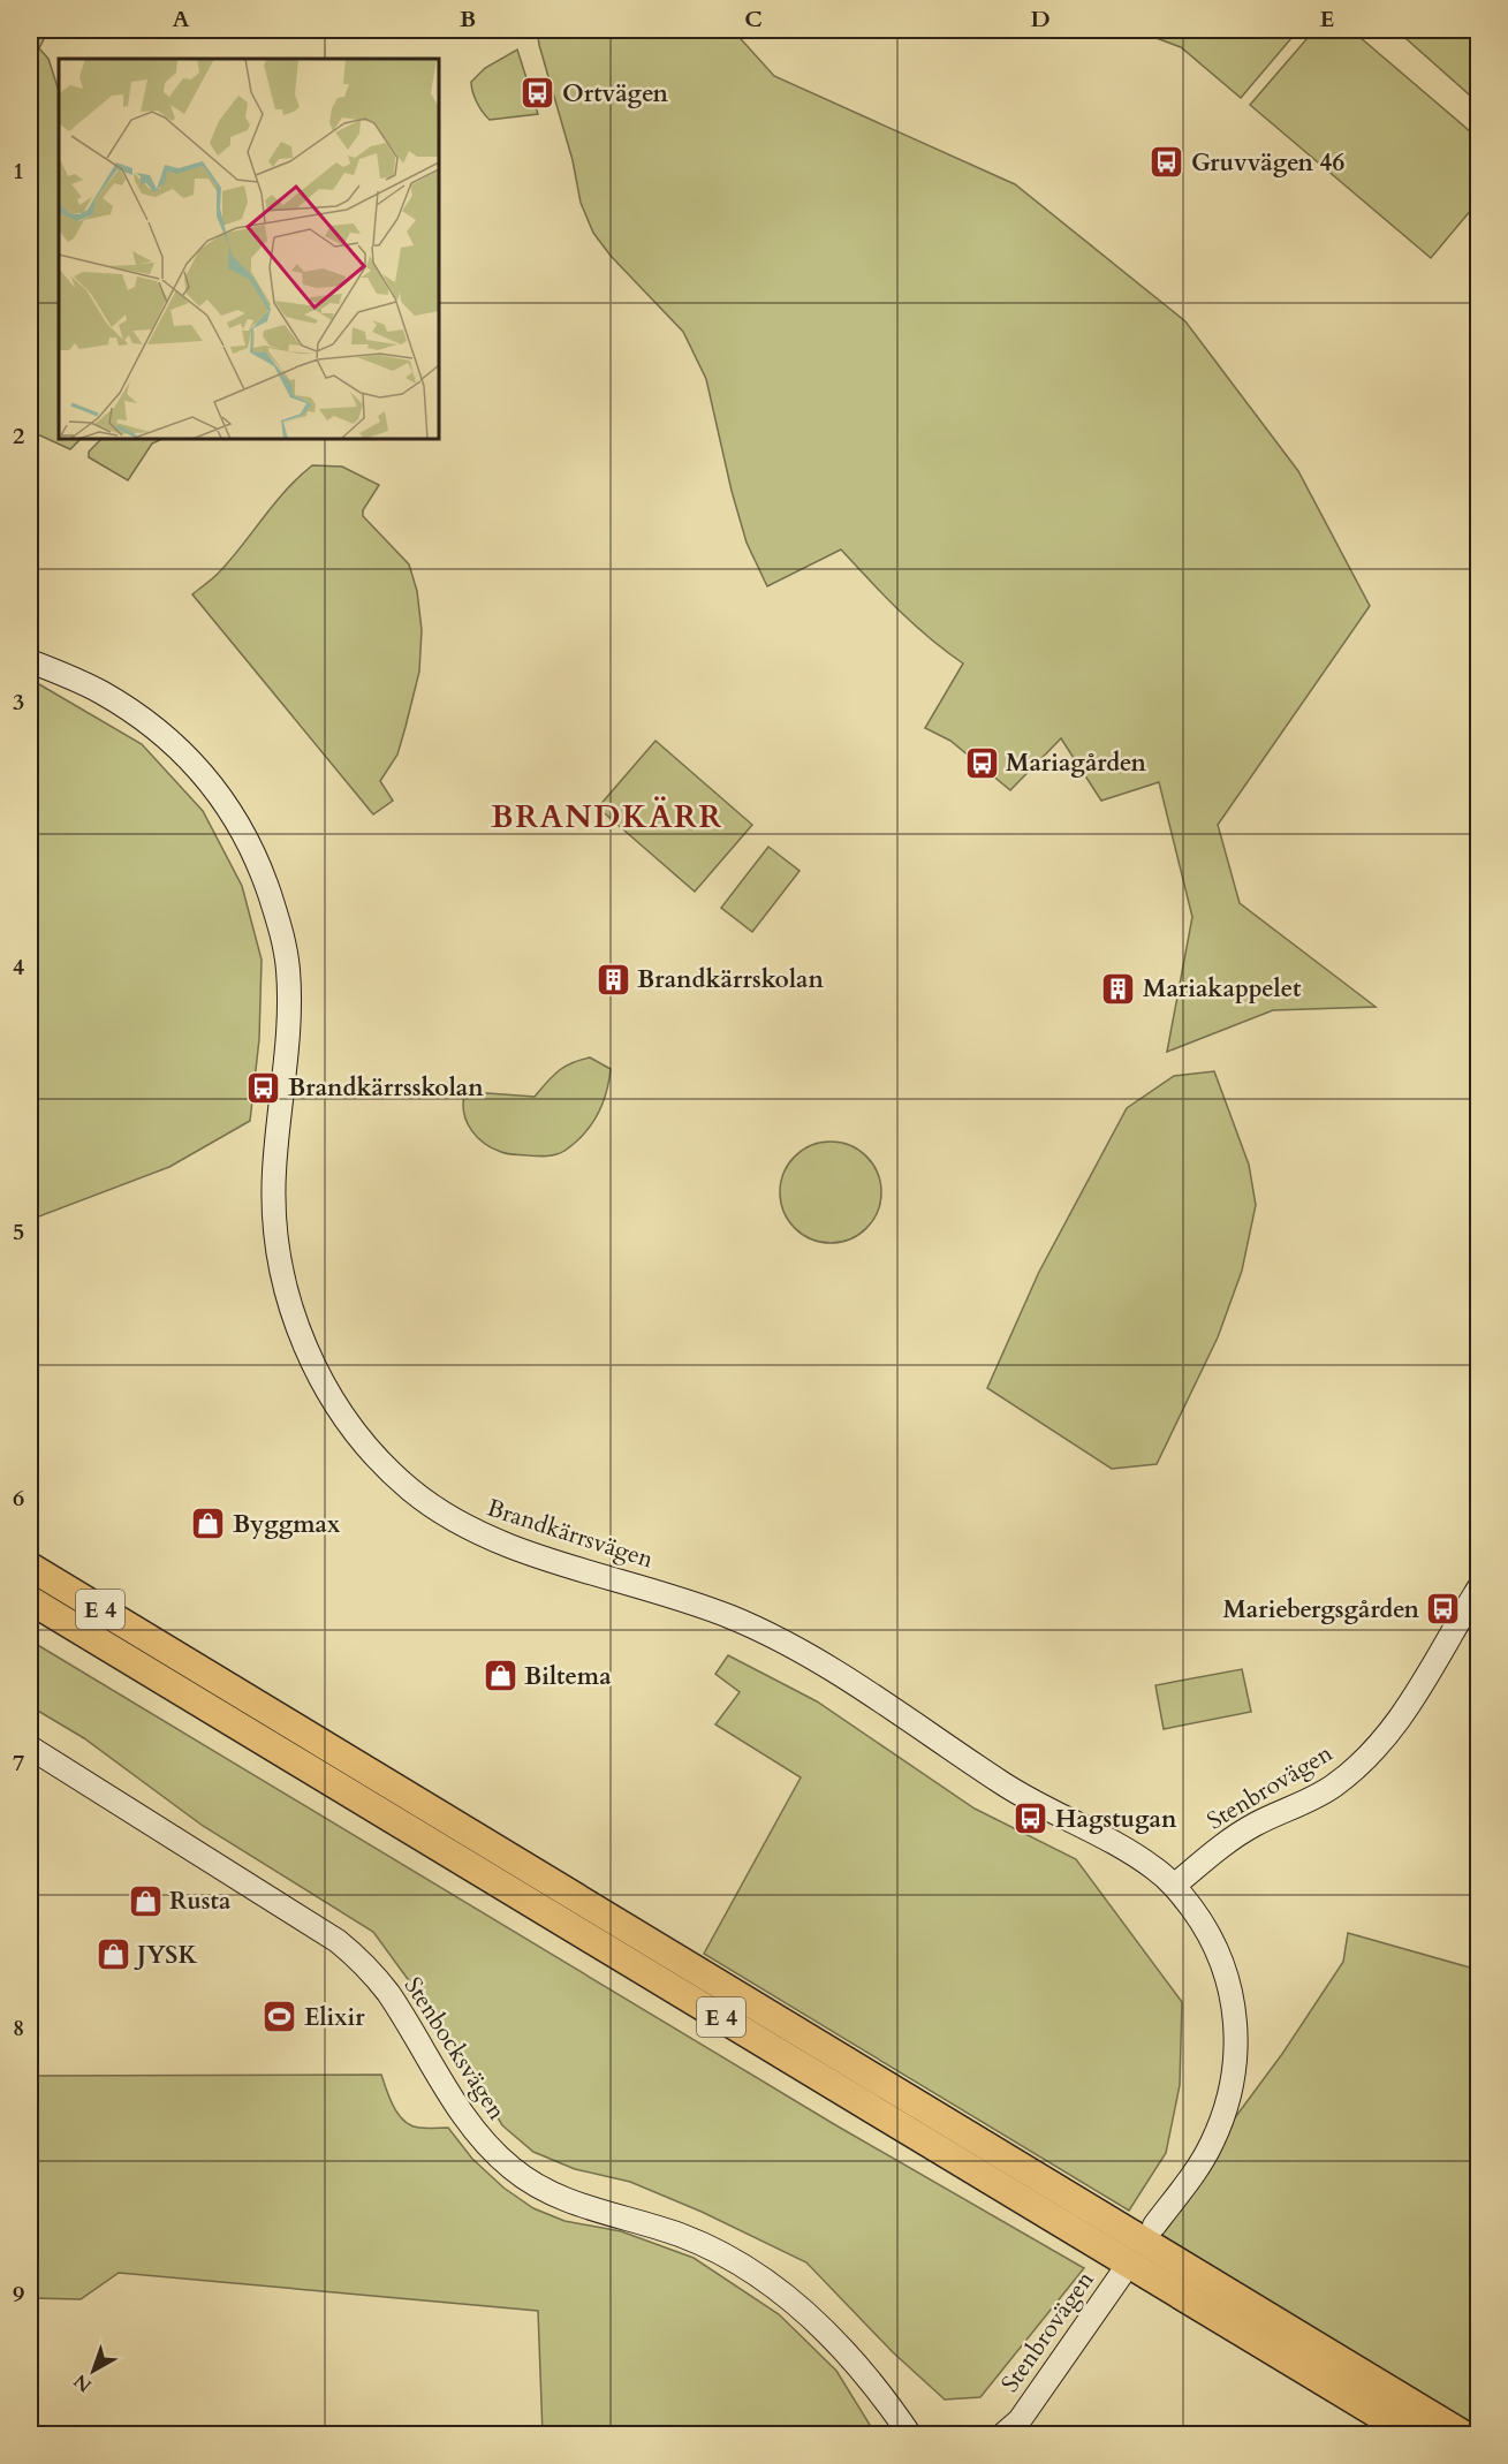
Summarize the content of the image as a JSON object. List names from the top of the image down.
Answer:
{
  "streets": {
    "highway": ["E 4"],
    "street": ["Brandkärrsvägen", "Stenbrovägen", "Stenbocksvägen"]
  },
  "crossings": [
    ["Brandkärrsvägen", "Stenbrovägen"]
  ],
  "districts": ["BRANDKÄRR"],
  "places": {
    "bus stop": [
      "Ortvägen",
      "Gruvvägen 46",
      "Mariagården",
      "Brandkärrsskolan",
      "Mariebergsgården",
      "Hagstugan"
    ],
    "building": ["Brandkärrskolan", "Mariakappelet"],
    "shop": [
      "Byggmax",
      "Biltema",
      "Rusta",
      "JYSK"
    ],
    "sports": ["Elixir"]
  },
  "north": "bottom left",
  "grid": {
    "columns": [
      "A",
      "B",
      "C",
      "D",
      "E"
    ],
    "rows": [
      "1",
      "2",
      "3",
      "4",
      "5",
      "6",
      "7",
      "8",
      "9"
    ]
  }
}
